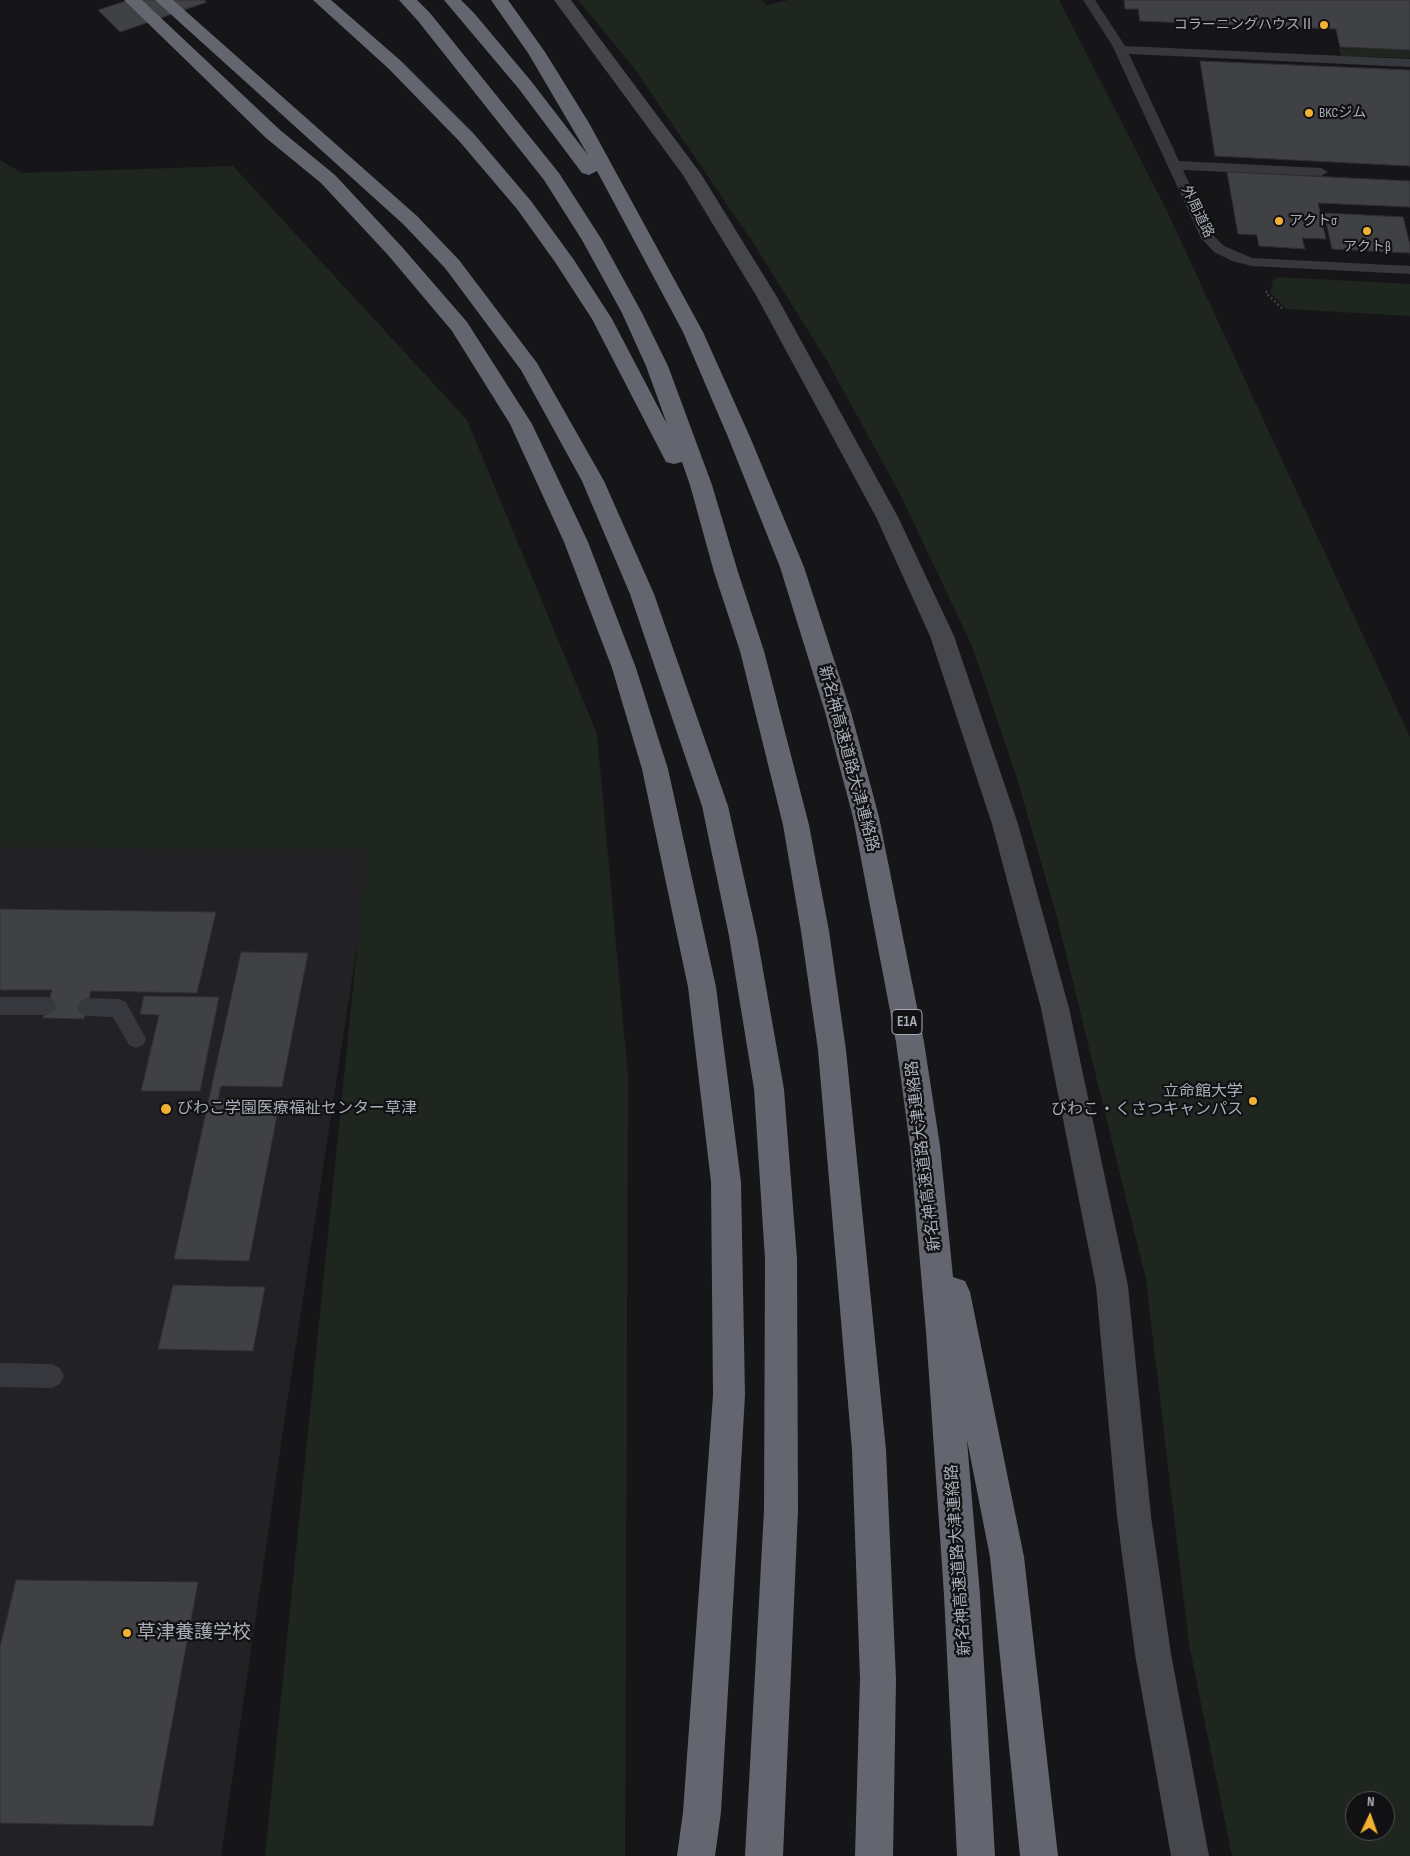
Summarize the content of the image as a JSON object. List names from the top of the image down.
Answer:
{
  "streets": {
    "highway": ["新名神高速道路大津連絡路", "E1A"],
    "lane": ["外周道路"]
  },
  "places": [
    "コラーニングハウスⅡ",
    "BKCジム",
    "アクトσ",
    "アクトβ",
    "立命館大学 びわこ・くさつキャンパス",
    "びわこ学園医療福祉センター草津",
    "草津養護学校"
  ],
  "north": "top"
}
